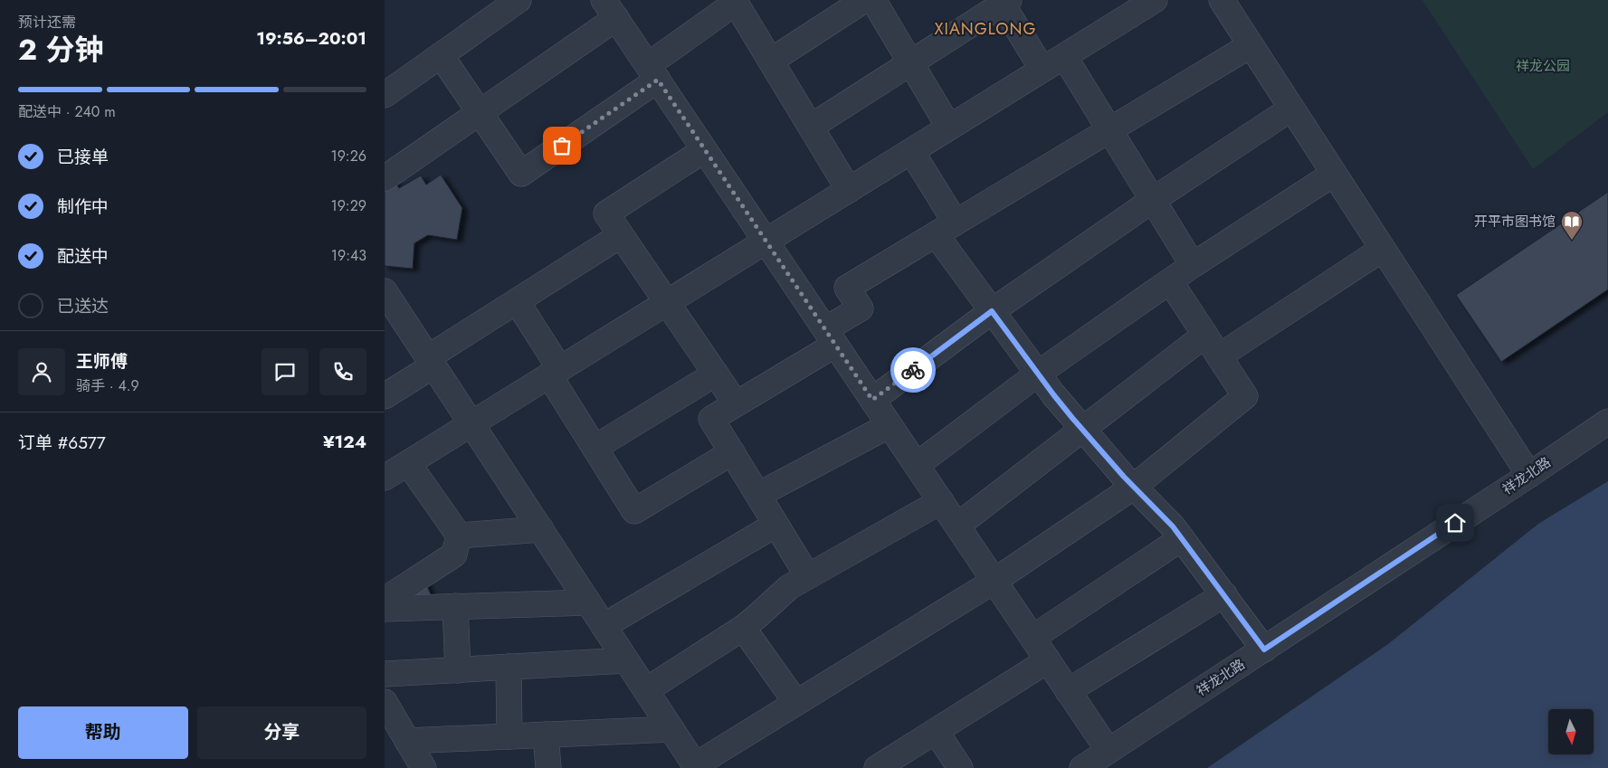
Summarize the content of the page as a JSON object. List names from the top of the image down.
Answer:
{
  "streets": {
    "street": ["祥龙北路"]
  },
  "districts": ["XIANGLONG"],
  "parks": ["祥龙公园"],
  "places": {
    "library": ["开平市图书馆"]
  },
  "north": "bottom",
  "page": {
    "heading": ["2 分钟", "预计还需", "19:56–20:01"],
    "panel": [
      "王师傅",
      "骑手 · 4.9",
      "订单 #6577",
      "¥124"
    ],
    "bar": "配送中 · 240 m",
    "list": [
      ["已接单", "19:26"],
      ["制作中", "19:29"],
      ["配送中", "19:43"],
      "已送达"
    ],
    "buttons": ["帮助", "分享"]
  }
}
